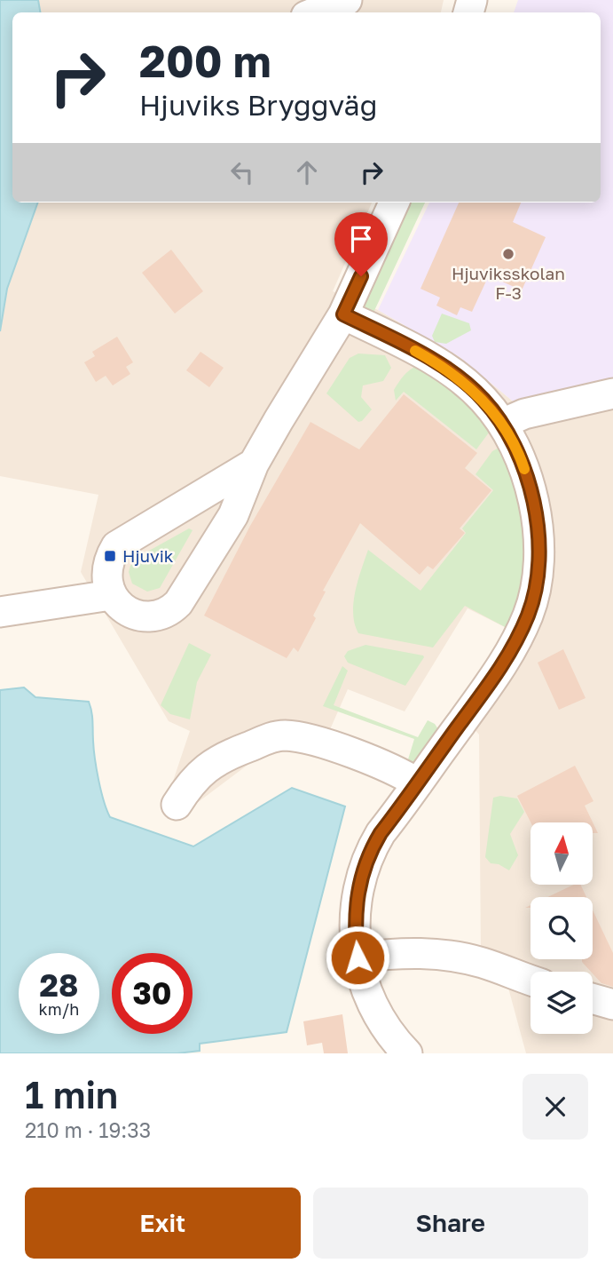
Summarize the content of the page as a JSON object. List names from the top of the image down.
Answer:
{
  "places": {
    "other": ["Hjuviksskolan F-3"],
    "transit": ["Hjuvik"]
  },
  "north": "top",
  "page": {
    "turn": ["200 m", "Hjuviks Bryggväg"],
    "speed": "28 km/h",
    "limit": "30",
    "heading": ["1 min", "210 m · 19:33"],
    "buttons": ["Exit", "Share"]
  }
}
